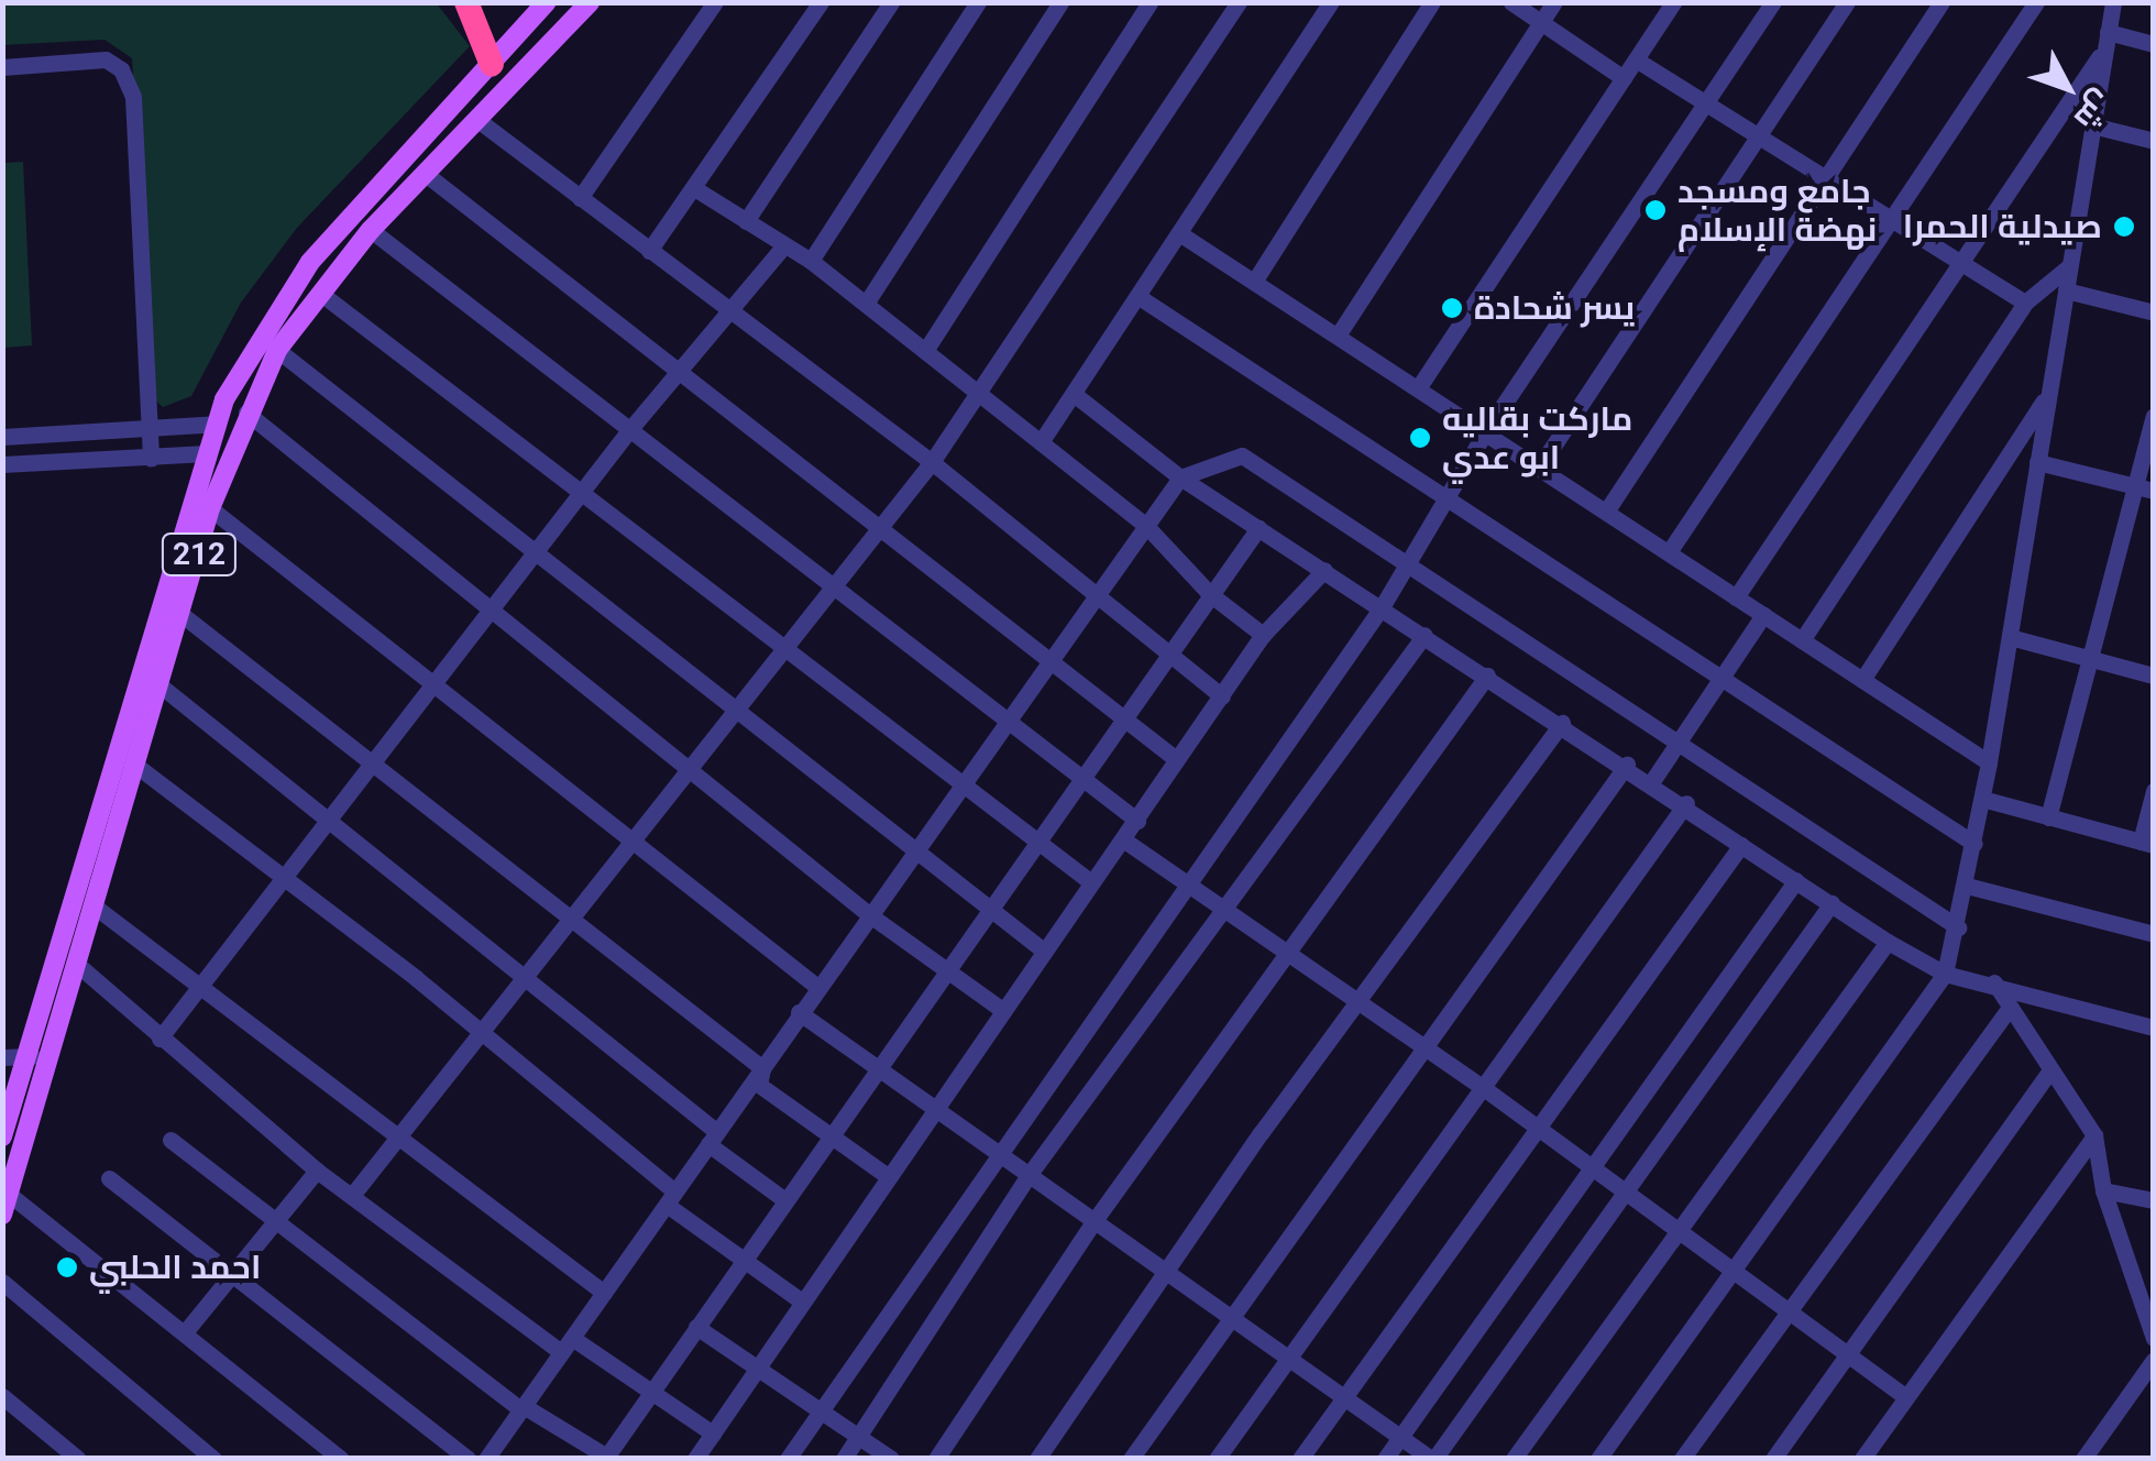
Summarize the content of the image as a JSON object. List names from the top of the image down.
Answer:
{
  "streets": {
    "main road": ["212"]
  },
  "places": [
    "جامع ومسجد نهضة الإسلام",
    "صيدلية الحمرا",
    "يسر شحادة",
    "ماركت بقاليه ابو عدي",
    "احمد الحلبي"
  ],
  "north": "bottom right"
}
